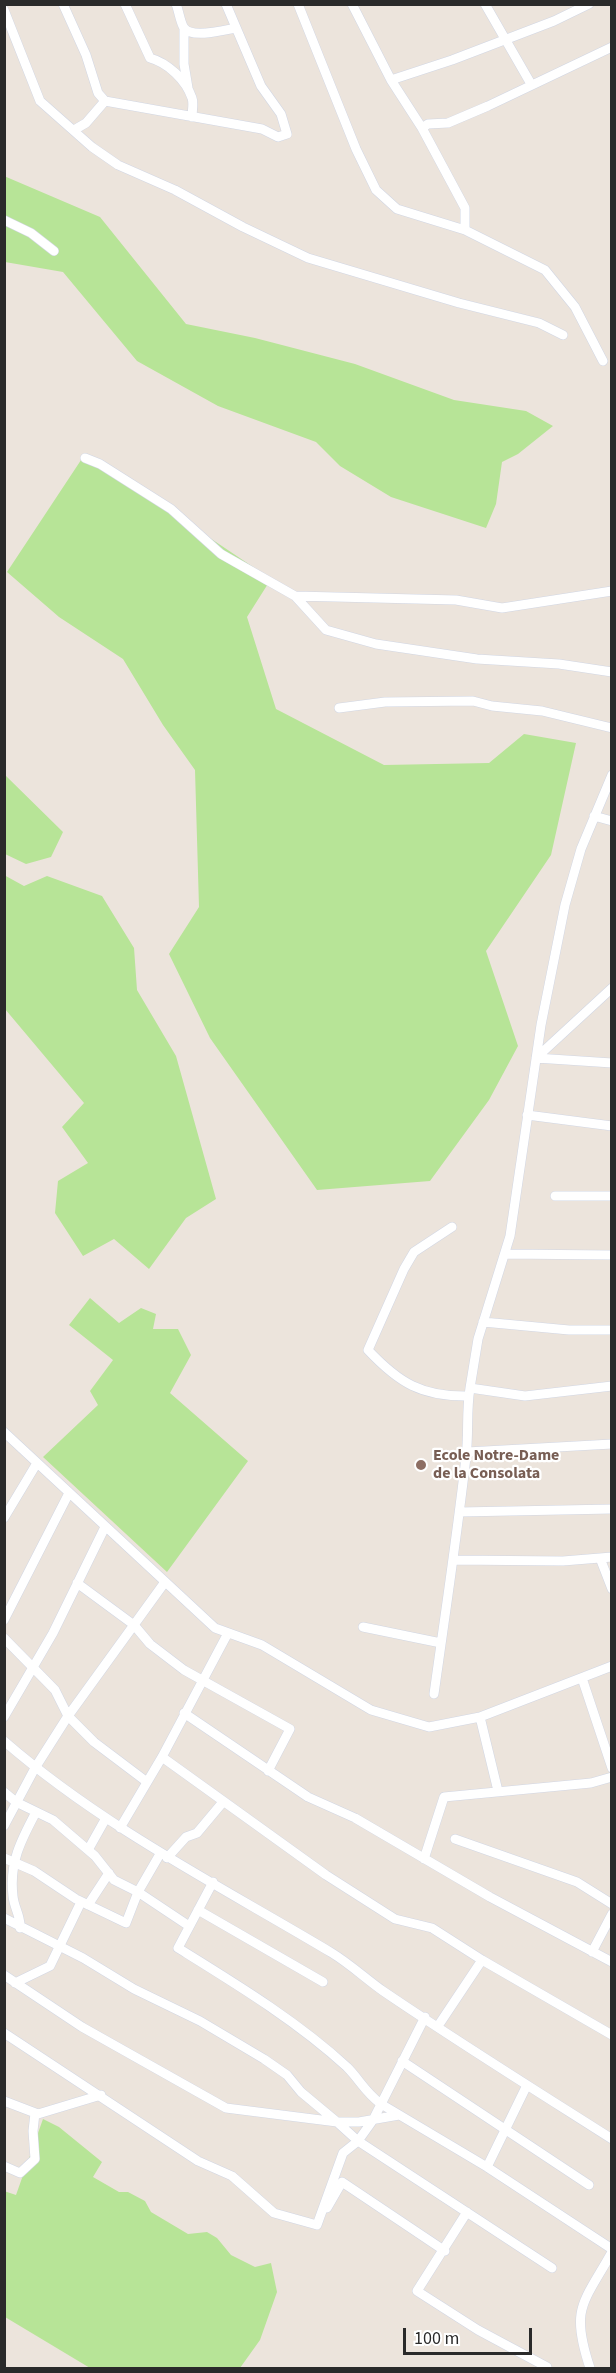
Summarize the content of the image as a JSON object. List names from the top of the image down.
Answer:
{
  "places": ["Ecole Notre-Dame de la Consolata"],
  "scale_bar": "100 m"
}
